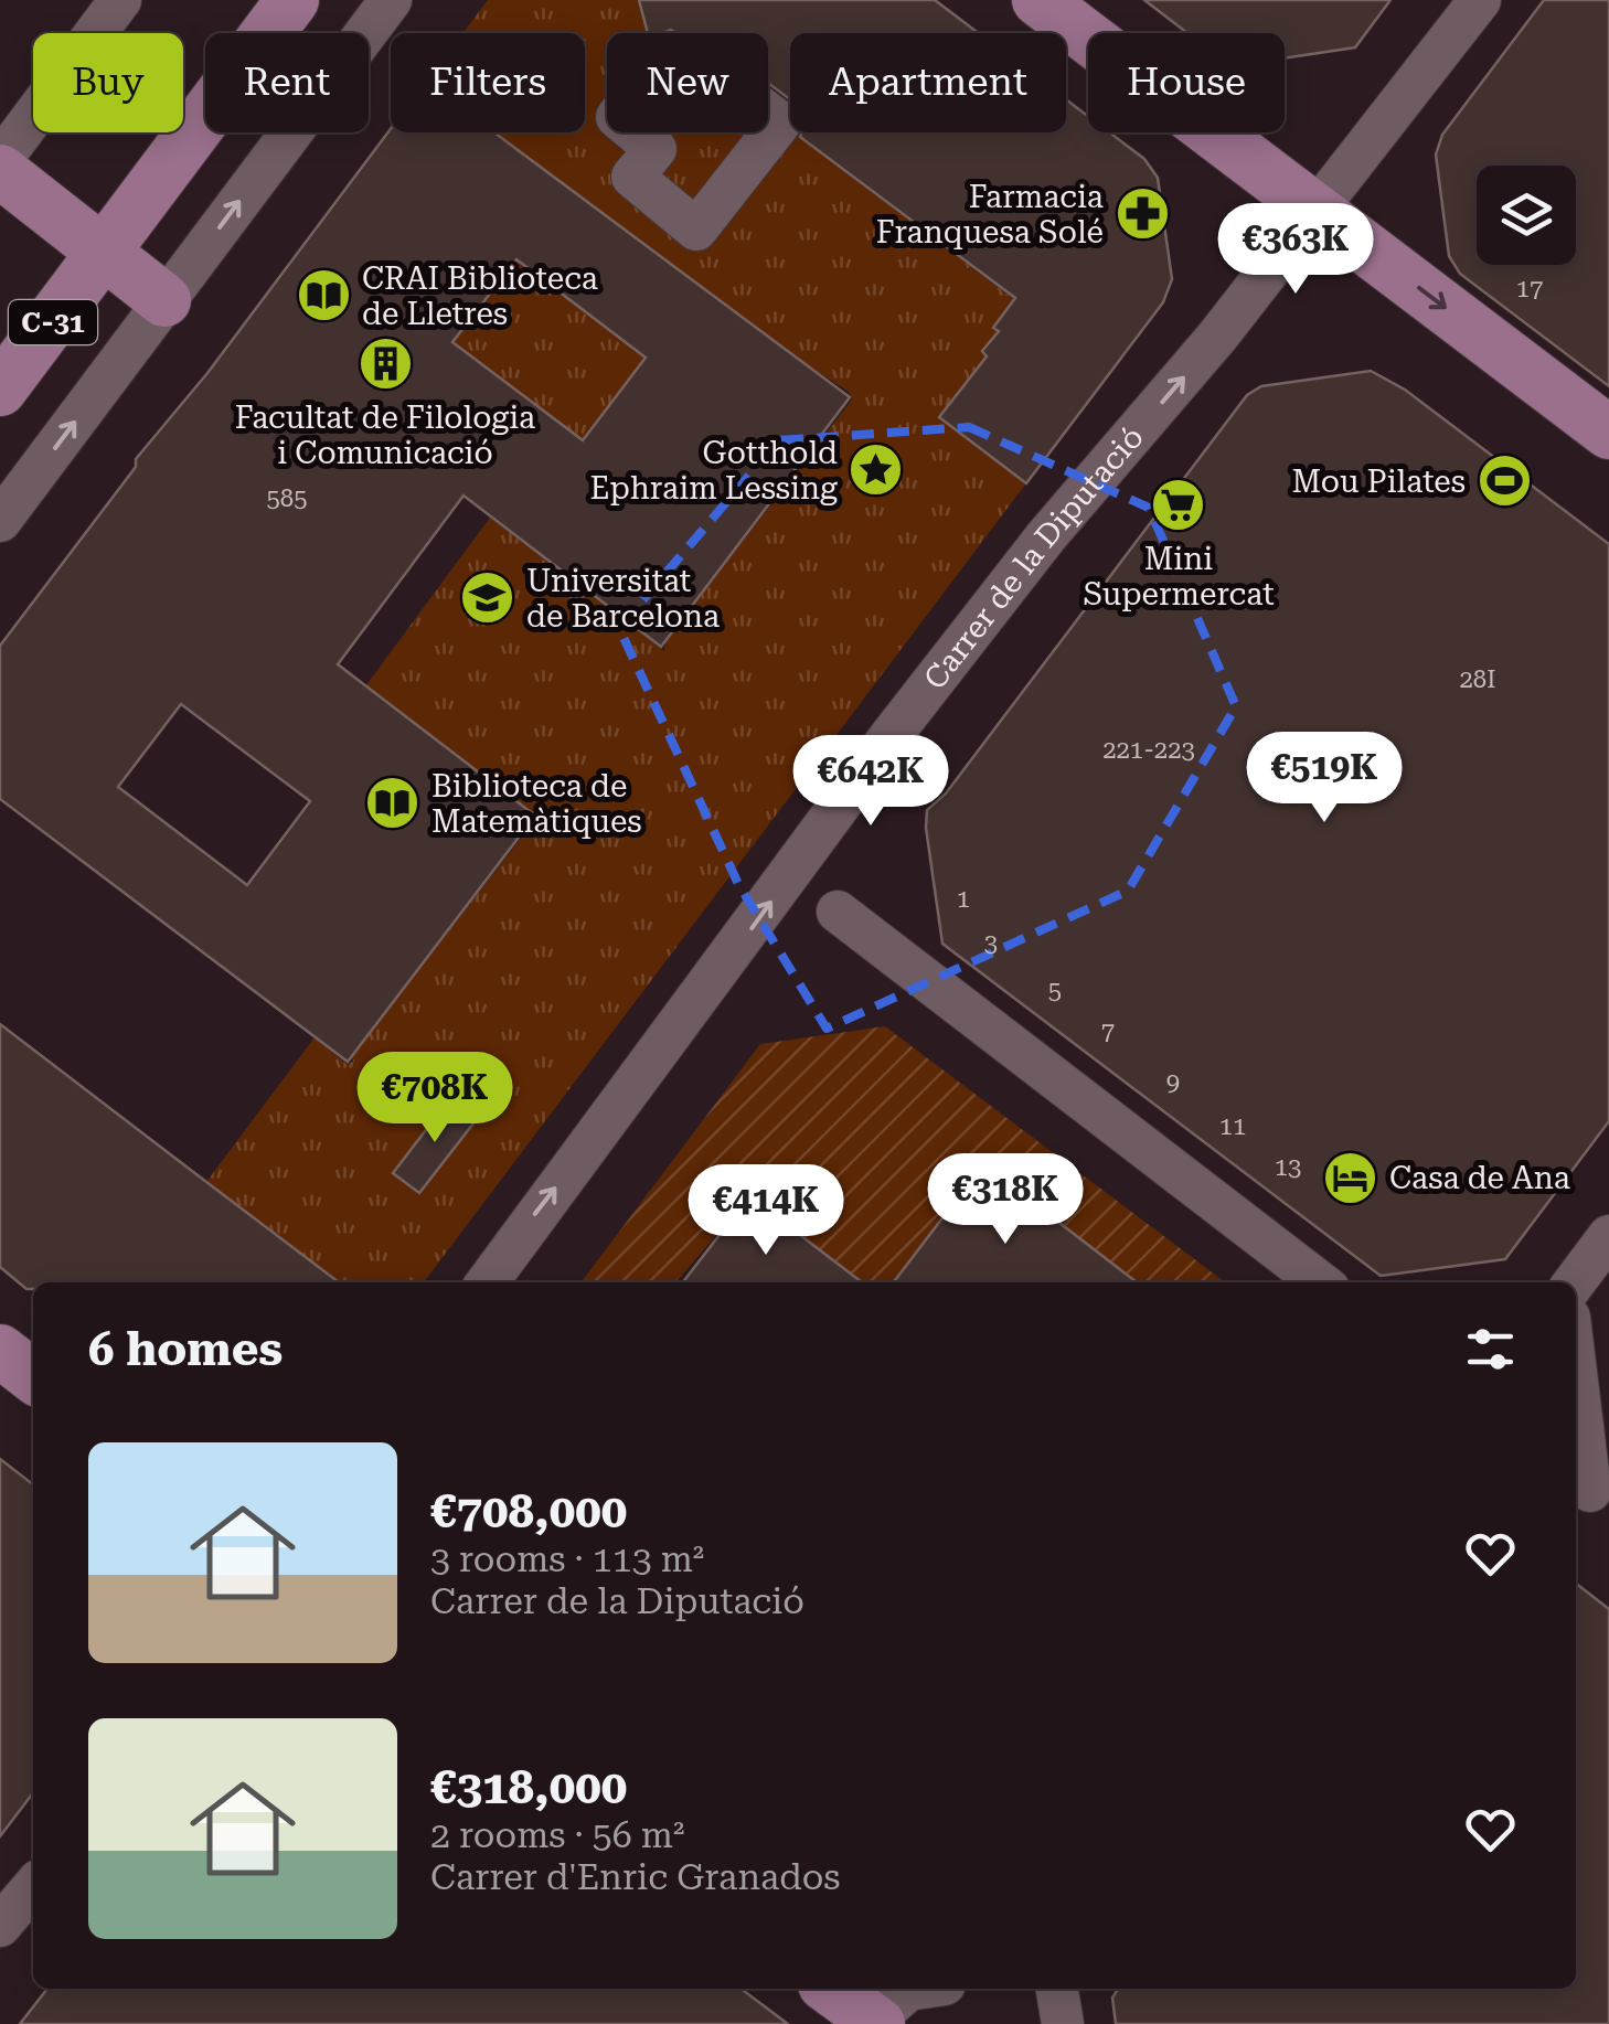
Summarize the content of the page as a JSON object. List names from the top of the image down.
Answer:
{
  "streets": {
    "main road": ["C-31"],
    "street": ["Carrer de la Diputació"]
  },
  "one_way": ["Carrer de la Diputació"],
  "places": {
    "pharmacy": ["Farmacia Franquesa Solé"],
    "library": ["CRAI Biblioteca de Lletres", "Biblioteca de Matemàtiques"],
    "building": ["Facultat de Filologia i Comunicació"],
    "place": ["Gotthold Ephraim Lessing"],
    "sports": ["Mou Pilates"],
    "supermarket": ["Mini Supermercat"],
    "school or university": ["Universitat de Barcelona"],
    "hotel": ["Casa de Ana"]
  },
  "house_numbers": [
    "17",
    "585",
    "28I",
    "221-223",
    "1",
    "3",
    "5",
    "7",
    "9",
    "11",
    "13"
  ],
  "page": {
    "chip": [
      "Buy",
      "Rent",
      "Filters",
      "New",
      "Apartment",
      "House"
    ],
    "price": [
      "€363K",
      "€519K",
      "€642K",
      "€708K",
      "€318K",
      "€414K"
    ],
    "heading": "6 homes",
    "list": [
      {
        "name": "€708,000",
        "note": "3 rooms · 113 m² · Carrer de la Diputació"
      },
      {
        "name": "€318,000",
        "note": "2 rooms · 56 m² · Carrer d'Enric Granados"
      }
    ]
  }
}
